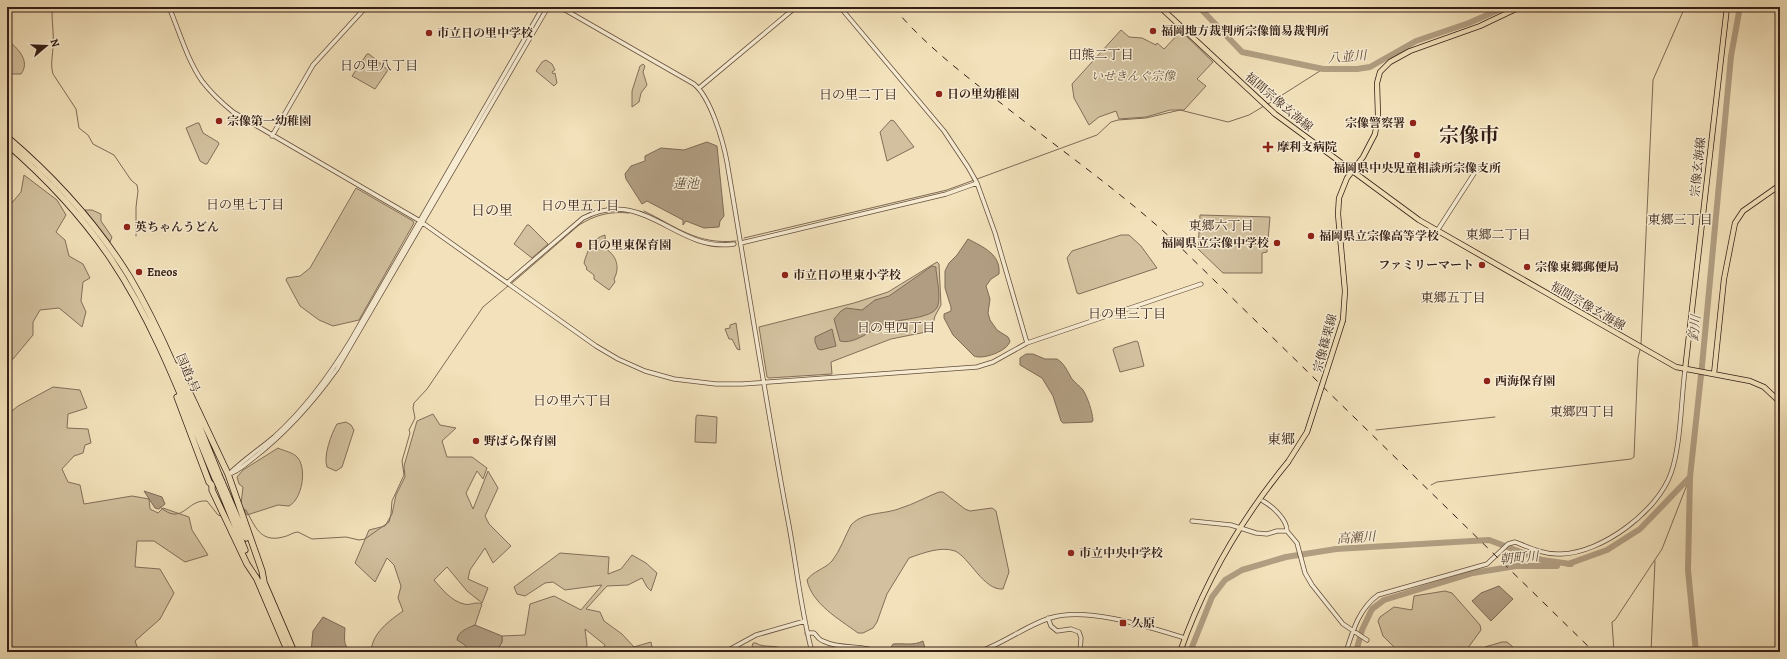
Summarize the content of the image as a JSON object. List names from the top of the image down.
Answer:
{
  "streets": {
    "highway": ["国道3号"],
    "main road": ["福間宗像玄海線", "宗像玄海線", "宗像篠栗線"]
  },
  "crossings": [
    ["福間宗像玄海線", "宗像玄海線"],
    ["福間宗像玄海線", "宗像篠栗線"]
  ],
  "districts": [
    "田熊二丁目",
    "日の里八丁目",
    "日の里二丁目",
    "宗像市",
    "日の里七丁目",
    "日の里五丁目",
    "日の里",
    "東郷三丁目",
    "東郷六丁目",
    "東郷二丁目",
    "東郷五丁目",
    "日の里三丁目",
    "日の里四丁目",
    "日の里六丁目",
    "東郷四丁目",
    "東郷"
  ],
  "water": [
    "八並川",
    "蓮池",
    "釣川",
    "高瀬川",
    "朝町川"
  ],
  "parks": ["いせきんぐ宗像"],
  "places": {
    "other": [
      "福岡地方裁判所宗像簡易裁判所",
      "市立日の里中学校",
      "日の里幼稚園",
      "宗像第一幼稚園",
      "宗像警察署",
      "福岡県中央児童相談所宗像支所",
      "英ちゃんうどん",
      "福岡県立宗像高等学校",
      "福岡県立宗像中学校",
      "日の里東保育園",
      "ファミリーマート",
      "宗像東郷郵便局",
      "Eneos",
      "市立日の里東小学校",
      "西海保育園",
      "野ばら保育園",
      "市立中央中学校"
    ],
    "health": ["摩利支病院"],
    "transit": ["久原"]
  },
  "north": "right"
}
